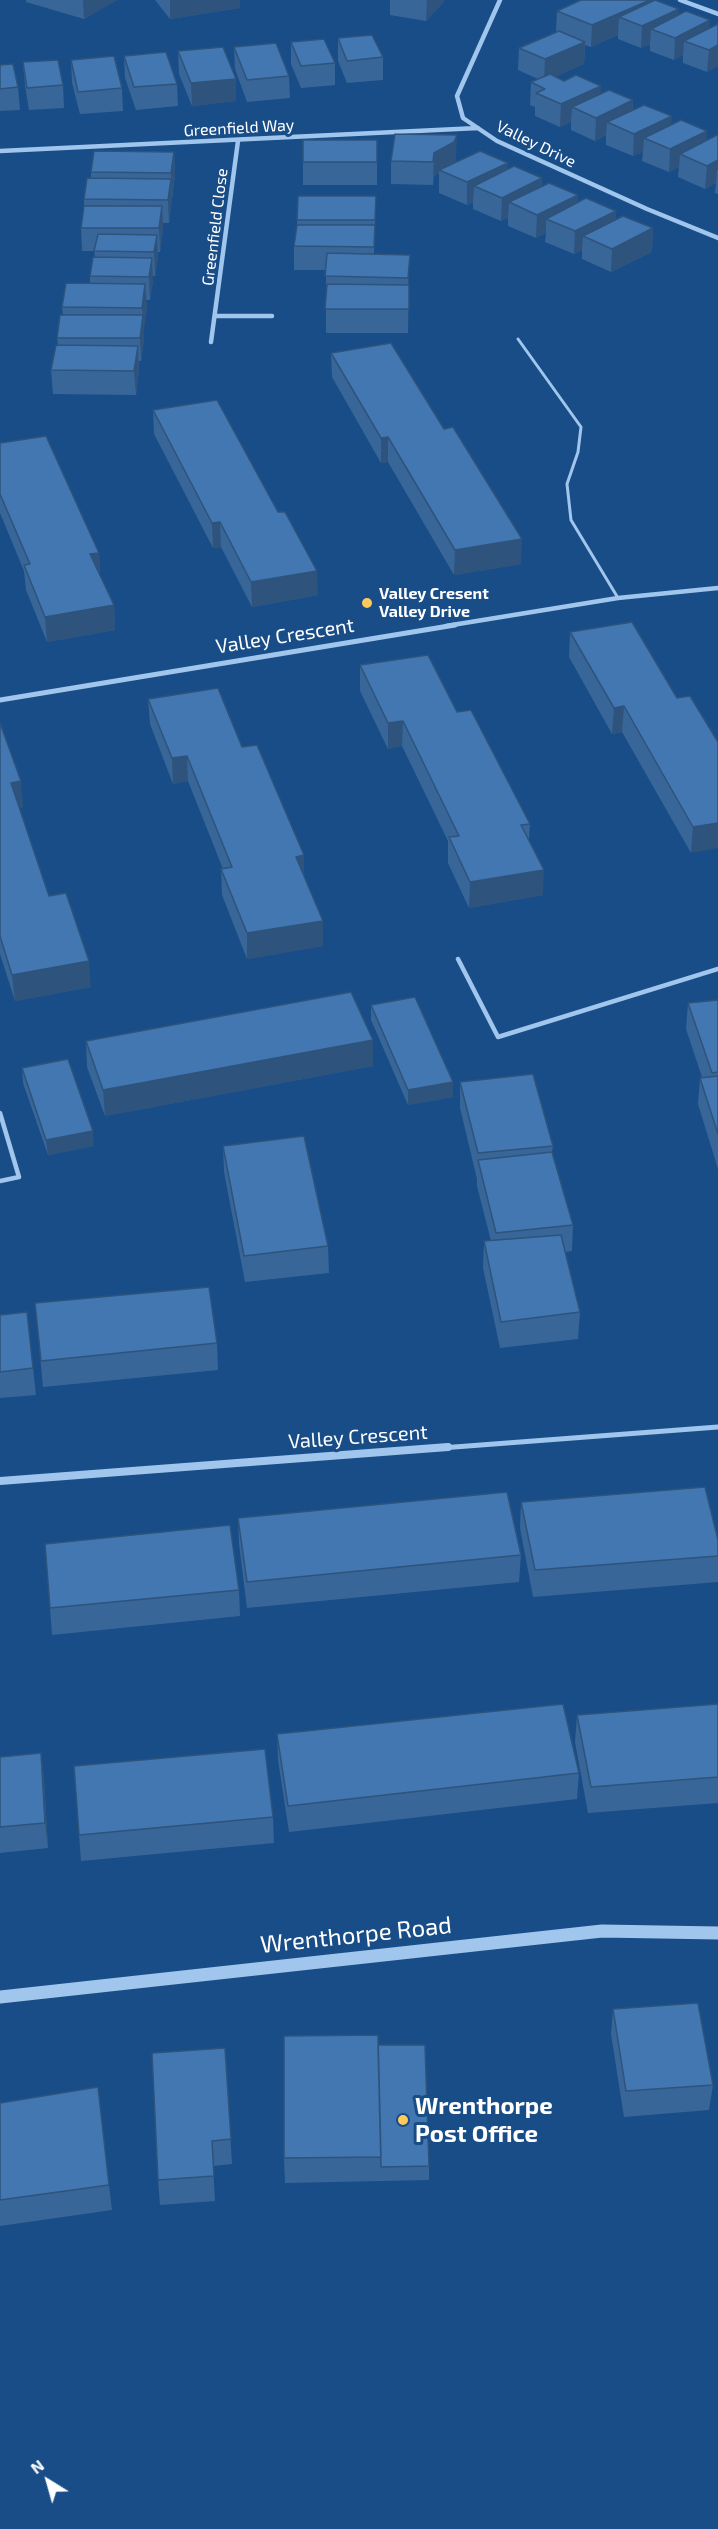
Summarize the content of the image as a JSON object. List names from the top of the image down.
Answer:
{
  "streets": {
    "street": [
      "Greenfield Way",
      "Valley Drive",
      "Greenfield Close",
      "Valley Crescent",
      "Wrenthorpe Road"
    ]
  },
  "crossings": [
    ["Greenfield Way", "Valley Drive"],
    ["Greenfield Way", "Greenfield Close"]
  ],
  "places": ["Valley Cresent Valley Drive", "Wrenthorpe Post Office"],
  "north": "top left"
}
